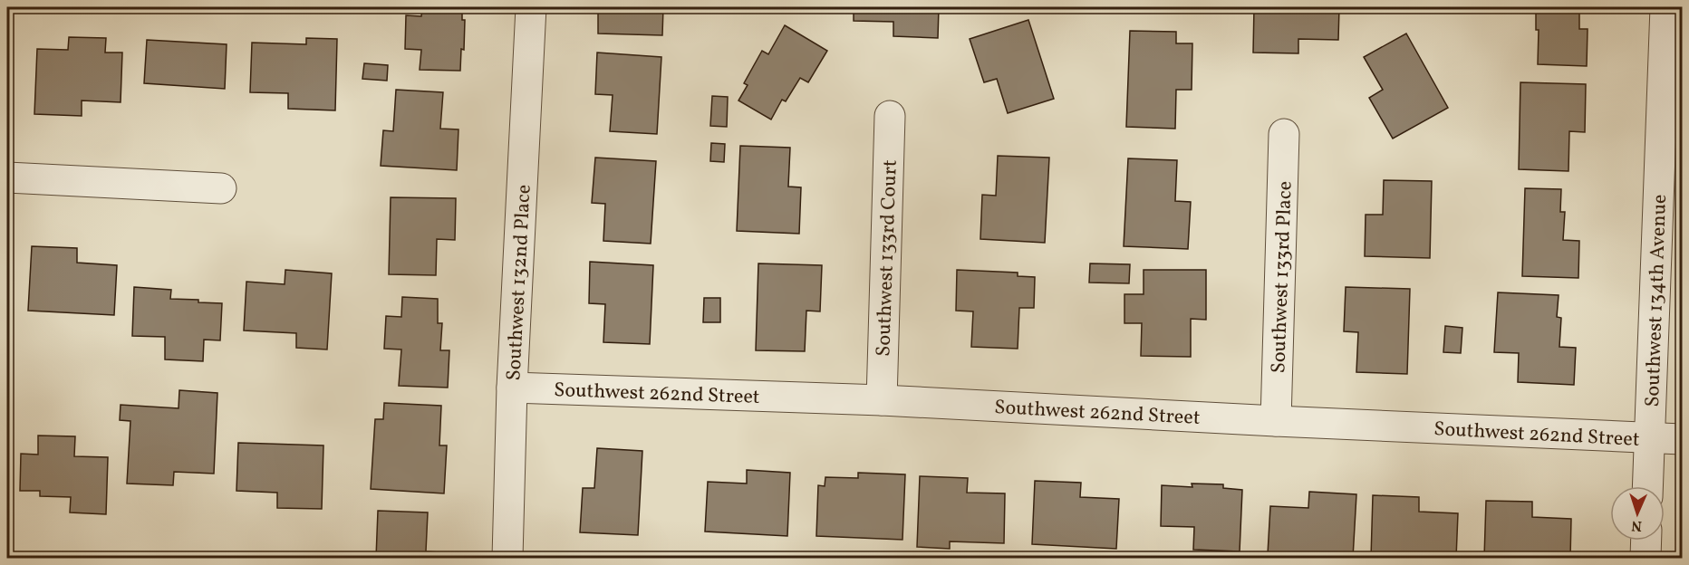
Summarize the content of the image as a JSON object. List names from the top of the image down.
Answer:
{
  "streets": {
    "street": [
      "Southwest 133rd Court",
      "Southwest 133rd Place",
      "Southwest 132nd Place",
      "Southwest 134th Avenue",
      "Southwest 262nd Street"
    ]
  },
  "crossings": [
    ["Southwest 133rd Court", "Southwest 262nd Street"],
    ["Southwest 133rd Place", "Southwest 262nd Street"],
    ["Southwest 132nd Place", "Southwest 262nd Street"],
    ["Southwest 134th Avenue", "Southwest 262nd Street"]
  ],
  "north": "bottom"
}
